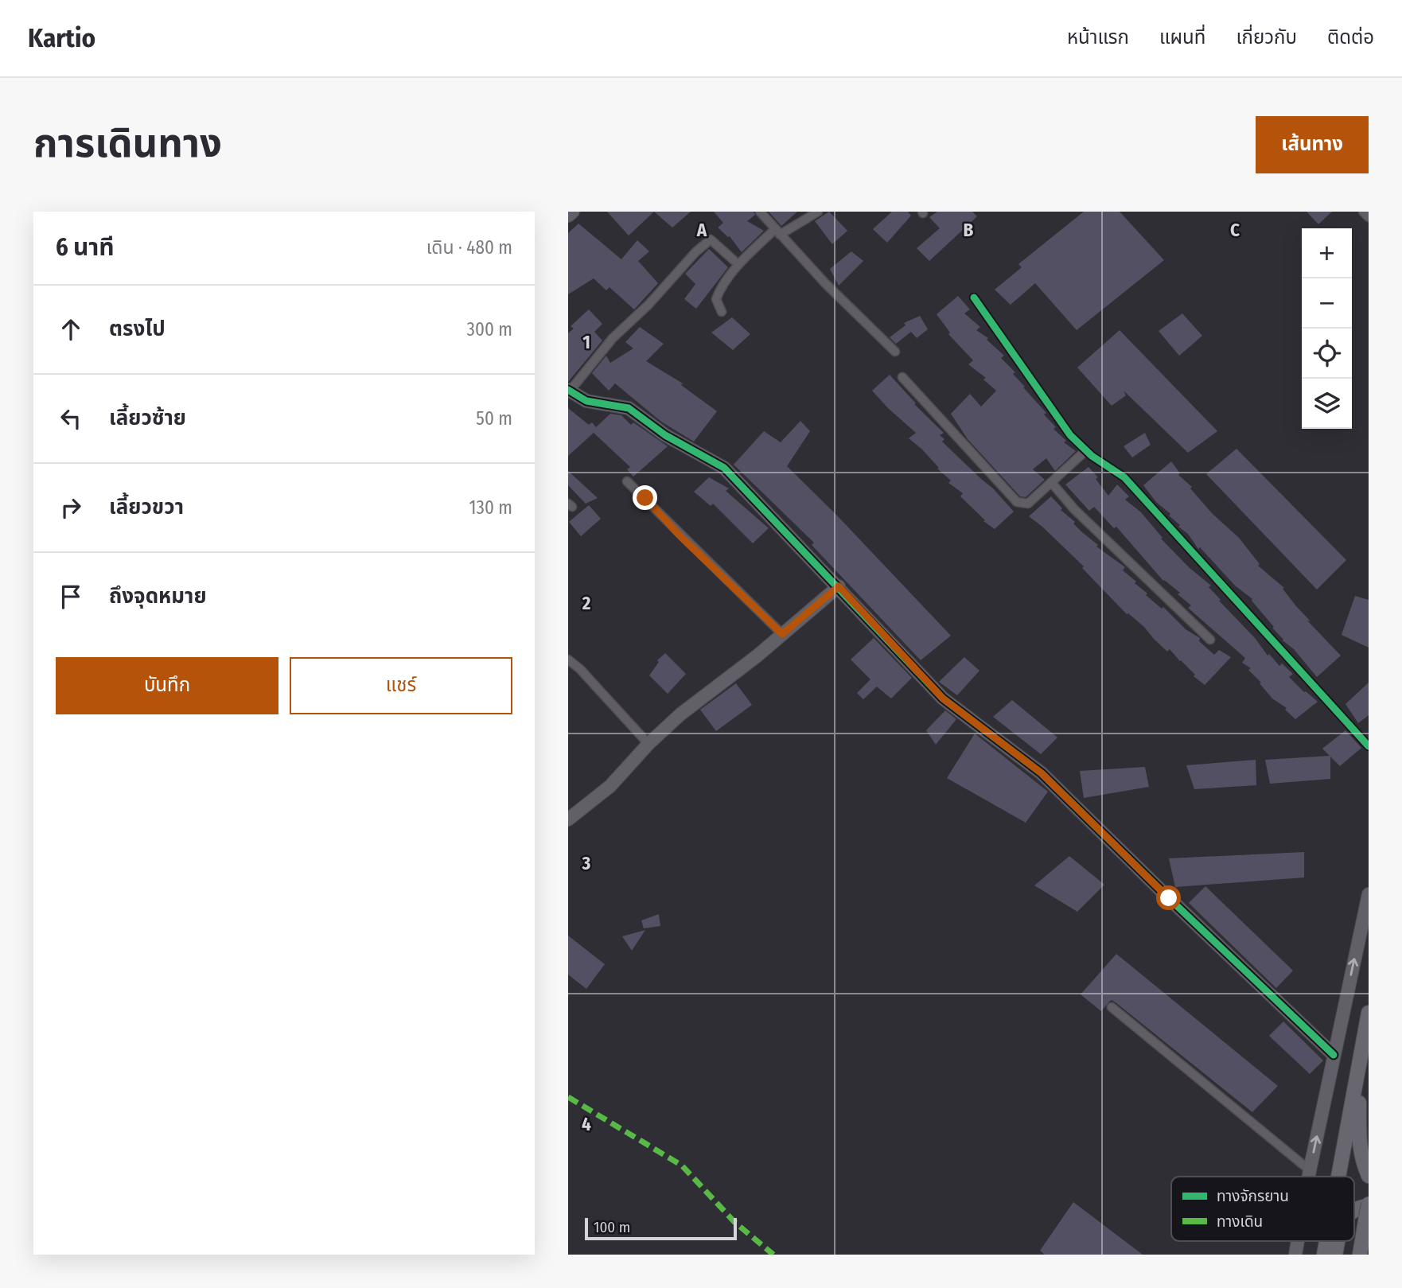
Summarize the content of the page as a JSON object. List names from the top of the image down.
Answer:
{
  "legend": ["ทางจักรยาน", "ทางเดิน"],
  "scale_bar": "100 m",
  "page": {
    "header": "Kartio",
    "nav": [
      "หน้าแรก",
      "แผนที่",
      "เกี่ยวกับ",
      "ติดต่อ"
    ],
    "title": "การเดินทาง",
    "buttons": [
      "เส้นทาง",
      ["บันทึก", "แชร์"]
    ],
    "heading": ["6 นาที", "เดิน · 480 m"],
    "map_buttons": ["+", "−"],
    "list": [
      ["ตรงไป", "300 m"],
      ["เลี้ยวซ้าย", "50 m"],
      ["เลี้ยวขวา", "130 m"],
      "ถึงจุดหมาย"
    ],
    "scale": "100 m"
  },
  "grid": {
    "columns": ["A", "B", "C"],
    "rows": [
      "1",
      "2",
      "3",
      "4"
    ]
  }
}
